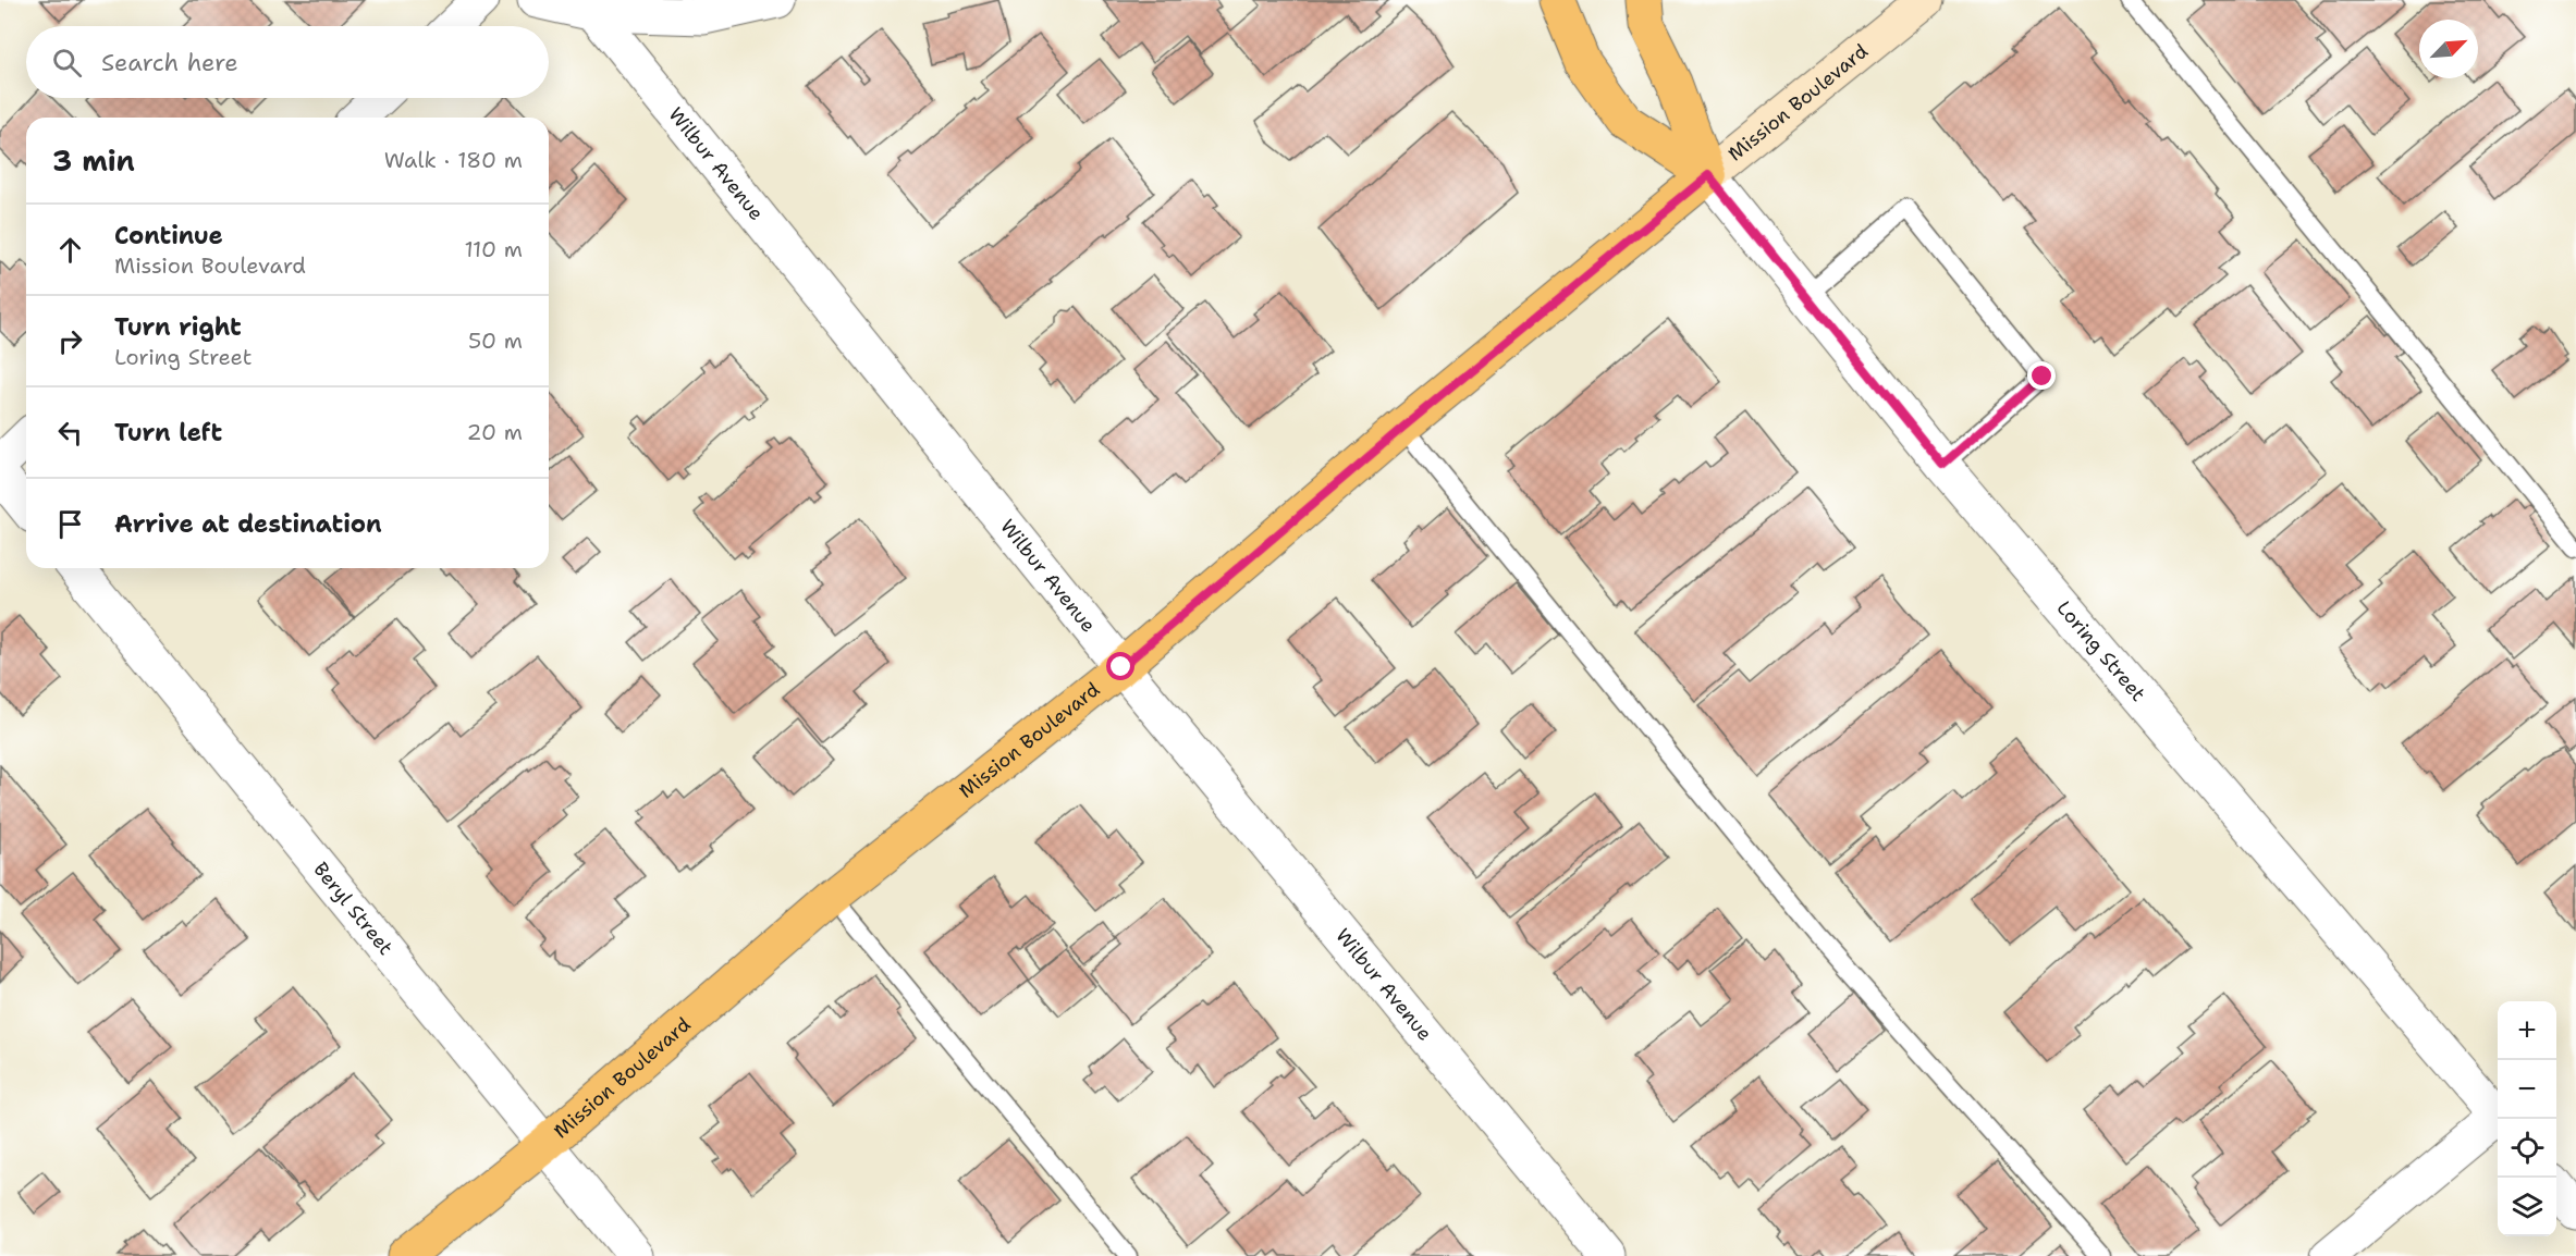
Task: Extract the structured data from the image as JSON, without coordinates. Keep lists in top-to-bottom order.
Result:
{
  "streets": {
    "main road": ["Mission Boulevard"],
    "street": ["Wilbur Avenue", "Loring Street", "Beryl Street"]
  },
  "crossings": [
    ["Mission Boulevard", "Wilbur Avenue"],
    ["Mission Boulevard", "Loring Street"],
    ["Mission Boulevard", "Beryl Street"]
  ],
  "north": "top right",
  "page": {
    "search": "Search here",
    "heading": ["3 min", "Walk · 180 m"],
    "list": [
      ["Continue", "Mission Boulevard", "110 m"],
      ["Turn right", "Loring Street", "50 m"],
      ["Turn left", "20 m"],
      "Arrive at destination"
    ],
    "map_buttons": ["+", "−"]
  }
}
